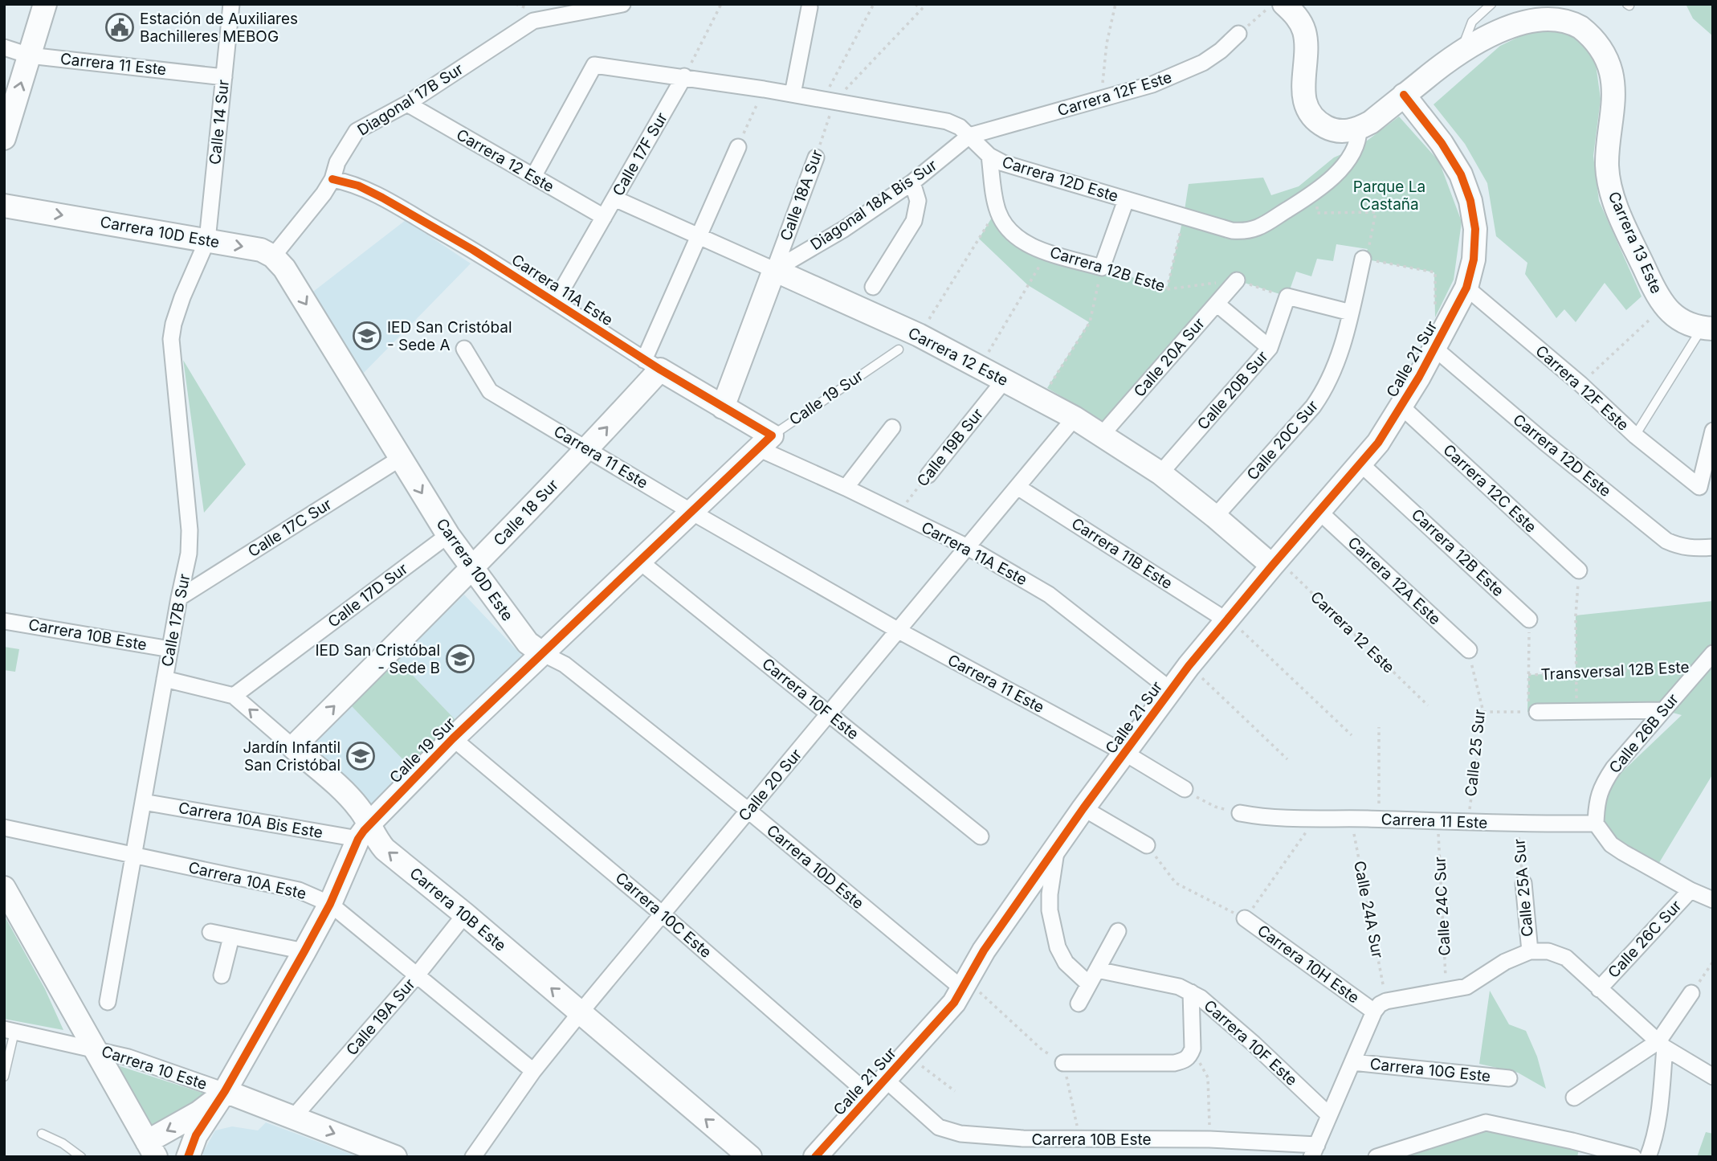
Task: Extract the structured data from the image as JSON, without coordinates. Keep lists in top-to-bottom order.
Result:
{
  "streets": {
    "street": [
      "Carrera 11 Este",
      "Carrera 12F Este",
      "Diagonal 17B Sur",
      "Calle 14 Sur",
      "Calle 17F Sur",
      "Carrera 12 Este",
      "Carrera 12D Este",
      "Calle 18A Sur",
      "Diagonal 18A Bis Sur",
      "Carrera 10D Este",
      "Carrera 13 Este",
      "Carrera 12B Este",
      "Carrera 11A Este",
      "Calle 20A Sur",
      "Calle 21 Sur",
      "Calle 20B Sur",
      "Calle 19 Sur",
      "Calle 20C Sur",
      "Calle 19B Sur",
      "Carrera 12C Este",
      "Calle 18 Sur",
      "Calle 17C Sur",
      "Carrera 11B Este",
      "Carrera 12A Este",
      "Calle 17D Sur",
      "Calle 17B Sur",
      "Carrera 10B Este",
      "Carrera 10F Este",
      "Calle 26B Sur",
      "Calle 20 Sur",
      "Carrera 10A Bis Este",
      "Carrera 10A Este",
      "Calle 25A Sur",
      "Carrera 10C Este",
      "Calle 26C Sur",
      "Carrera 10H Este",
      "Calle 19A Sur",
      "Carrera 10 Este",
      "Carrera 10G Este"
    ],
    "path": [
      "Transversal 12B Este",
      "Calle 25 Sur",
      "Calle 24C Sur",
      "Calle 24A Sur"
    ]
  },
  "crossings": [
    ["Carrera 11 Este", "Calle 14 Sur"],
    ["Carrera 11 Este", "Calle 21 Sur"],
    ["Carrera 11 Este", "Calle 19 Sur"],
    ["Carrera 11 Este", "Calle 18 Sur"],
    ["Carrera 11 Este", "Calle 26B Sur"],
    ["Carrera 11 Este", "Calle 25 Sur"],
    ["Carrera 11 Este", "Calle 20 Sur"],
    ["Carrera 11 Este", "Calle 25A Sur"],
    ["Carrera 11 Este", "Calle 24C Sur"],
    ["Carrera 11 Este", "Calle 24A Sur"],
    ["Carrera 12F Este", "Carrera 12D Este"],
    ["Carrera 12F Este", "Diagonal 18A Bis Sur"],
    ["Carrera 12F Este", "Calle 21 Sur"],
    ["Diagonal 17B Sur", "Carrera 12 Este"],
    ["Diagonal 17B Sur", "Carrera 10D Este"],
    ["Diagonal 17B Sur", "Carrera 11A Este"],
    ["Calle 14 Sur", "Carrera 10D Este"],
    ["Calle 14 Sur", "Calle 17B Sur"],
    ["Calle 17F Sur", "Carrera 12 Este"],
    ["Calle 17F Sur", "Carrera 12D Este"],
    ["Calle 17F Sur", "Carrera 11A Este"],
    ["Carrera 12 Este", "Carrera 12D Este"],
    ["Carrera 12 Este", "Calle 18A Sur"],
    ["Carrera 12 Este", "Diagonal 18A Bis Sur"],
    ["Carrera 12 Este", "Calle 20A Sur"],
    ["Carrera 12 Este", "Calle 21 Sur"],
    ["Carrera 12 Este", "Calle 20B Sur"],
    ["Carrera 12 Este", "Calle 20C Sur"],
    ["Carrera 12 Este", "Calle 19B Sur"],
    ["Carrera 12 Este", "Calle 18 Sur"],
    ["Carrera 12 Este", "Calle 20 Sur"],
    ["Carrera 12D Este", "Calle 18A Sur"],
    ["Carrera 12D Este", "Diagonal 18A Bis Sur"],
    ["Carrera 12D Este", "Carrera 13 Este"],
    ["Carrera 12D Este", "Carrera 12B Este"],
    ["Carrera 12D Este", "Calle 21 Sur"],
    ["Calle 18A Sur", "Diagonal 18A Bis Sur"],
    ["Calle 18A Sur", "Carrera 11A Este"],
    ["Carrera 10D Este", "Calle 21 Sur"],
    ["Carrera 10D Este", "Calle 19 Sur"],
    ["Carrera 10D Este", "Calle 18 Sur"],
    ["Carrera 10D Este", "Calle 17C Sur"],
    ["Carrera 10D Este", "Calle 17D Sur"],
    ["Carrera 10D Este", "Calle 17B Sur"],
    ["Carrera 10D Este", "Calle 20 Sur"],
    ["Carrera 13 Este", "Calle 21 Sur"],
    ["Carrera 12B Este", "Calle 20A Sur"],
    ["Carrera 12B Este", "Calle 21 Sur"],
    ["Carrera 12B Este", "Calle 20B Sur"],
    ["Carrera 11A Este", "Calle 21 Sur"],
    ["Carrera 11A Este", "Calle 19 Sur"],
    ["Carrera 11A Este", "Calle 19B Sur"],
    ["Carrera 11A Este", "Calle 18 Sur"],
    ["Carrera 11A Este", "Calle 20 Sur"],
    ["Calle 21 Sur", "Carrera 12C Este"],
    ["Calle 21 Sur", "Carrera 11B Este"],
    ["Calle 21 Sur", "Carrera 12A Este"],
    ["Calle 21 Sur", "Carrera 10B Este"],
    ["Calle 21 Sur", "Carrera 10C Este"],
    ["Calle 19 Sur", "Carrera 10B Este"],
    ["Calle 19 Sur", "Carrera 10F Este"],
    ["Calle 19 Sur", "Carrera 10A Bis Este"],
    ["Calle 19 Sur", "Carrera 10A Este"],
    ["Calle 19 Sur", "Carrera 10C Este"],
    ["Calle 19 Sur", "Carrera 10 Este"],
    ["Calle 18 Sur", "Carrera 10B Este"],
    ["Calle 17C Sur", "Calle 17B Sur"],
    ["Carrera 11B Este", "Calle 20 Sur"],
    ["Carrera 12A Este", "Calle 25 Sur"],
    ["Calle 17D Sur", "Carrera 10B Este"],
    ["Calle 17B Sur", "Carrera 10B Este"],
    ["Calle 17B Sur", "Carrera 10A Bis Este"],
    ["Calle 17B Sur", "Carrera 10A Este"],
    ["Carrera 10B Este", "Calle 20 Sur"],
    ["Carrera 10B Este", "Carrera 10A Bis Este"],
    ["Carrera 10B Este", "Carrera 10C Este"],
    ["Carrera 10B Este", "Calle 19A Sur"],
    ["Transversal 12B Este", "Calle 26B Sur"],
    ["Carrera 10F Este", "Calle 20 Sur"],
    ["Calle 20 Sur", "Carrera 10A Este"],
    ["Calle 20 Sur", "Carrera 10C Este"],
    ["Carrera 10A Este", "Calle 19A Sur"],
    ["Calle 24A Sur", "Carrera 10H Este"],
    ["Calle 19A Sur", "Carrera 10 Este"]
  ],
  "one_way": ["Carrera 10D Este", "Calle 18 Sur", "Carrera 10B Este"],
  "parks": ["Parque La Castaña"],
  "places": {
    "public building": ["Estación de Auxiliares Bachilleres MEBOG"],
    "school or university": ["IED San Cristóbal - Sede A", "IED San Cristóbal - Sede B", "Jardín Infantil San Cristóbal"]
  }
}
